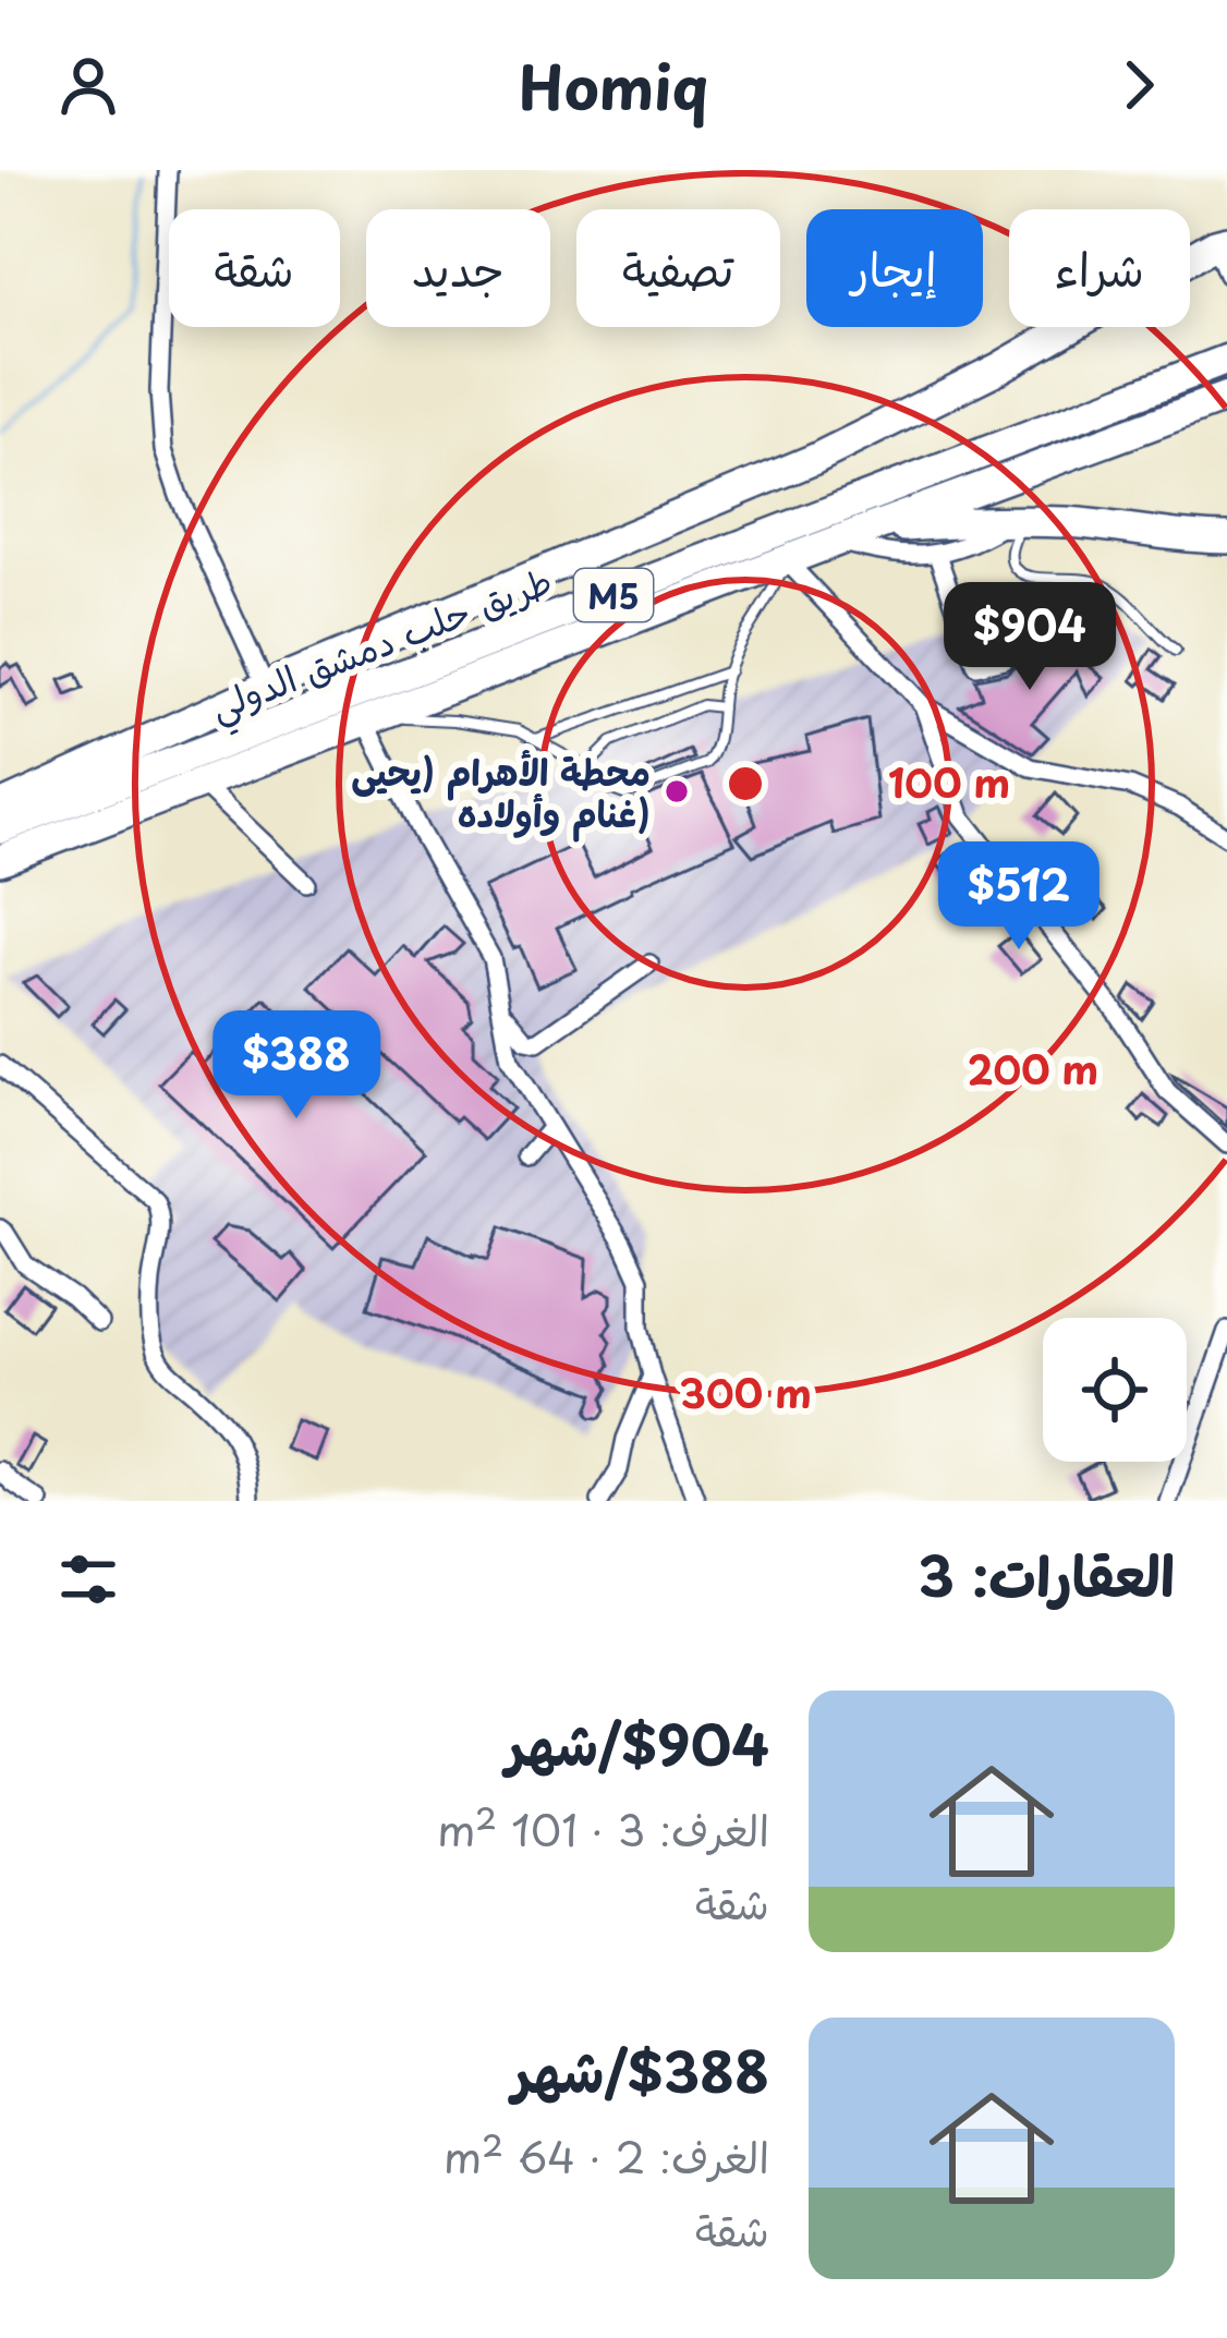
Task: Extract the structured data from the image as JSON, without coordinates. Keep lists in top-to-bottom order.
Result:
{
  "streets": {
    "highway": ["M5", "طريق حلب دمشق الدولي"]
  },
  "places": ["محطة الأهرام (يحيى غنام وأولاده)"],
  "page": {
    "header": "Homiq",
    "chip": [
      "شراء",
      "إيجار",
      "تصفية",
      "جديد",
      "شقة"
    ],
    "price": ["$904", "$512", "$388"],
    "heading": "العقارات: 3",
    "list": [
      {
        "name": "$904/شهر",
        "note": "الغرف: 3 · 101 m² · شقة"
      },
      {
        "name": "$388/شهر",
        "note": "الغرف: 2 · 64 m² · شقة"
      }
    ]
  },
  "rings": ["100 m", "200 m", "300 m"]
}
